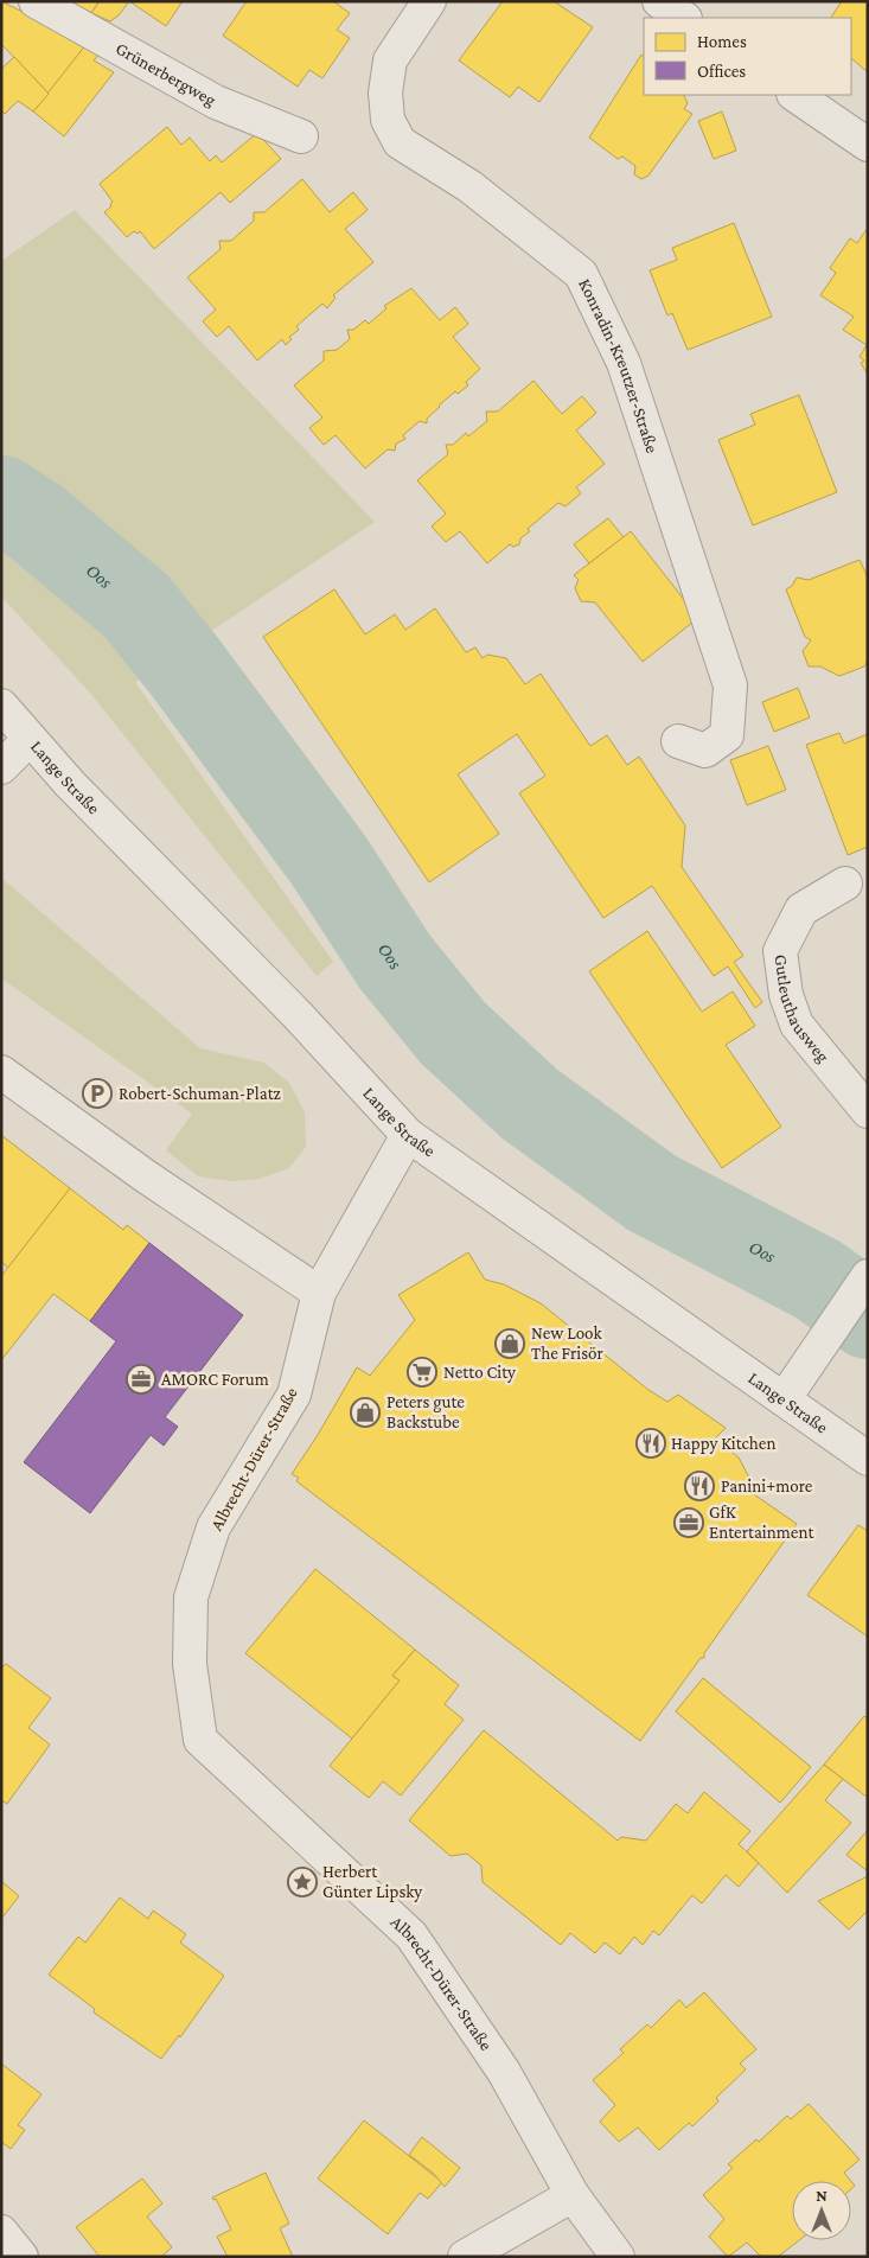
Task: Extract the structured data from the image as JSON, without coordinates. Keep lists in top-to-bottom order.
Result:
{
  "streets": {
    "street": [
      "Grünerbergweg",
      "Konradin-Kreutzer-Straße",
      "Lange Straße",
      "Gutleuthausweg",
      "Albrecht-Dürer-Straße"
    ]
  },
  "crossings": [
    ["Lange Straße", "Albrecht-Dürer-Straße"]
  ],
  "water": ["Oos"],
  "places": {
    "parking": ["Robert-Schuman-Platz"],
    "shop": ["New Look The Frisör", "Peters gute Backstube"],
    "supermarket": ["Netto City"],
    "office": ["AMORC Forum", "GfK Entertainment"],
    "restaurant": ["Happy Kitchen", "Panini+more"],
    "place": ["Herbert Günter Lipsky"]
  },
  "legend": ["Homes", "Offices"],
  "north": "top"
}
